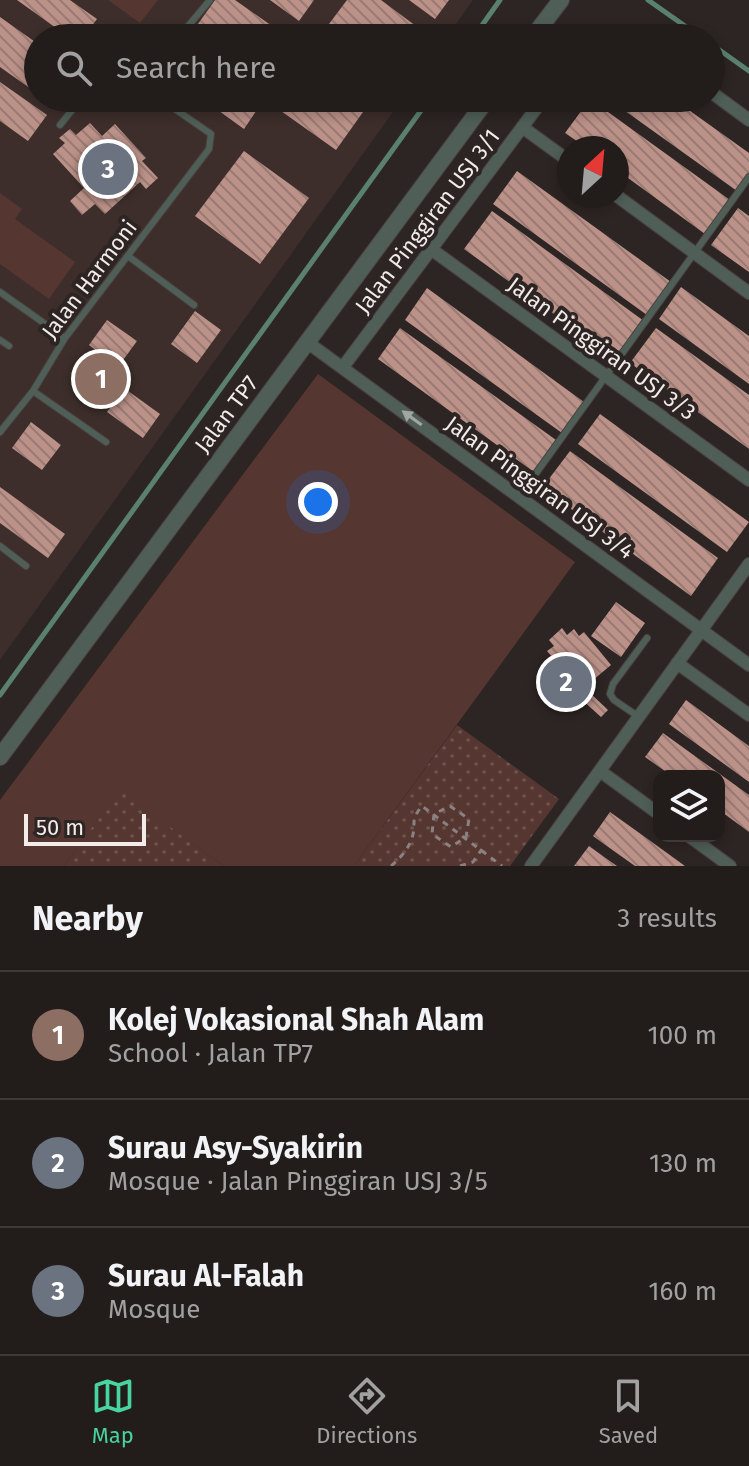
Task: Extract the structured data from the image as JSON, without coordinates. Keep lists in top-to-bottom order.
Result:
{
  "streets": {
    "street": [
      "Jalan Pinggiran USJ 3/1",
      "Jalan Pinggiran USJ 3/3",
      "Jalan TP7",
      "Jalan Pinggiran USJ 3/4"
    ],
    "lane": ["Jalan Harmoni"]
  },
  "crossings": [
    ["Jalan Pinggiran USJ 3/1", "Jalan Pinggiran USJ 3/3"],
    ["Jalan Pinggiran USJ 3/1", "Jalan Pinggiran USJ 3/4"],
    ["Jalan TP7", "Jalan Pinggiran USJ 3/4"]
  ],
  "one_way": ["Jalan Pinggiran USJ 3/4"],
  "scale_bar": "50 m",
  "north": "top right",
  "page": {
    "search": "Search here",
    "pins": ["3", "1", "2"],
    "scale": "50 m",
    "heading": ["Nearby", "3 results"],
    "list": [
      {
        "mark": "1",
        "name": "Kolej Vokasional Shah Alam",
        "note": "School · Jalan TP7",
        "value": "100 m"
      },
      {
        "mark": "2",
        "name": "Surau Asy-Syakirin",
        "note": "Mosque · Jalan Pinggiran USJ 3/5",
        "value": "130 m"
      },
      {
        "mark": "3",
        "name": "Surau Al-Falah",
        "note": "Mosque",
        "value": "160 m"
      }
    ],
    "nav": ["Map", "Directions", "Saved"]
  }
}
